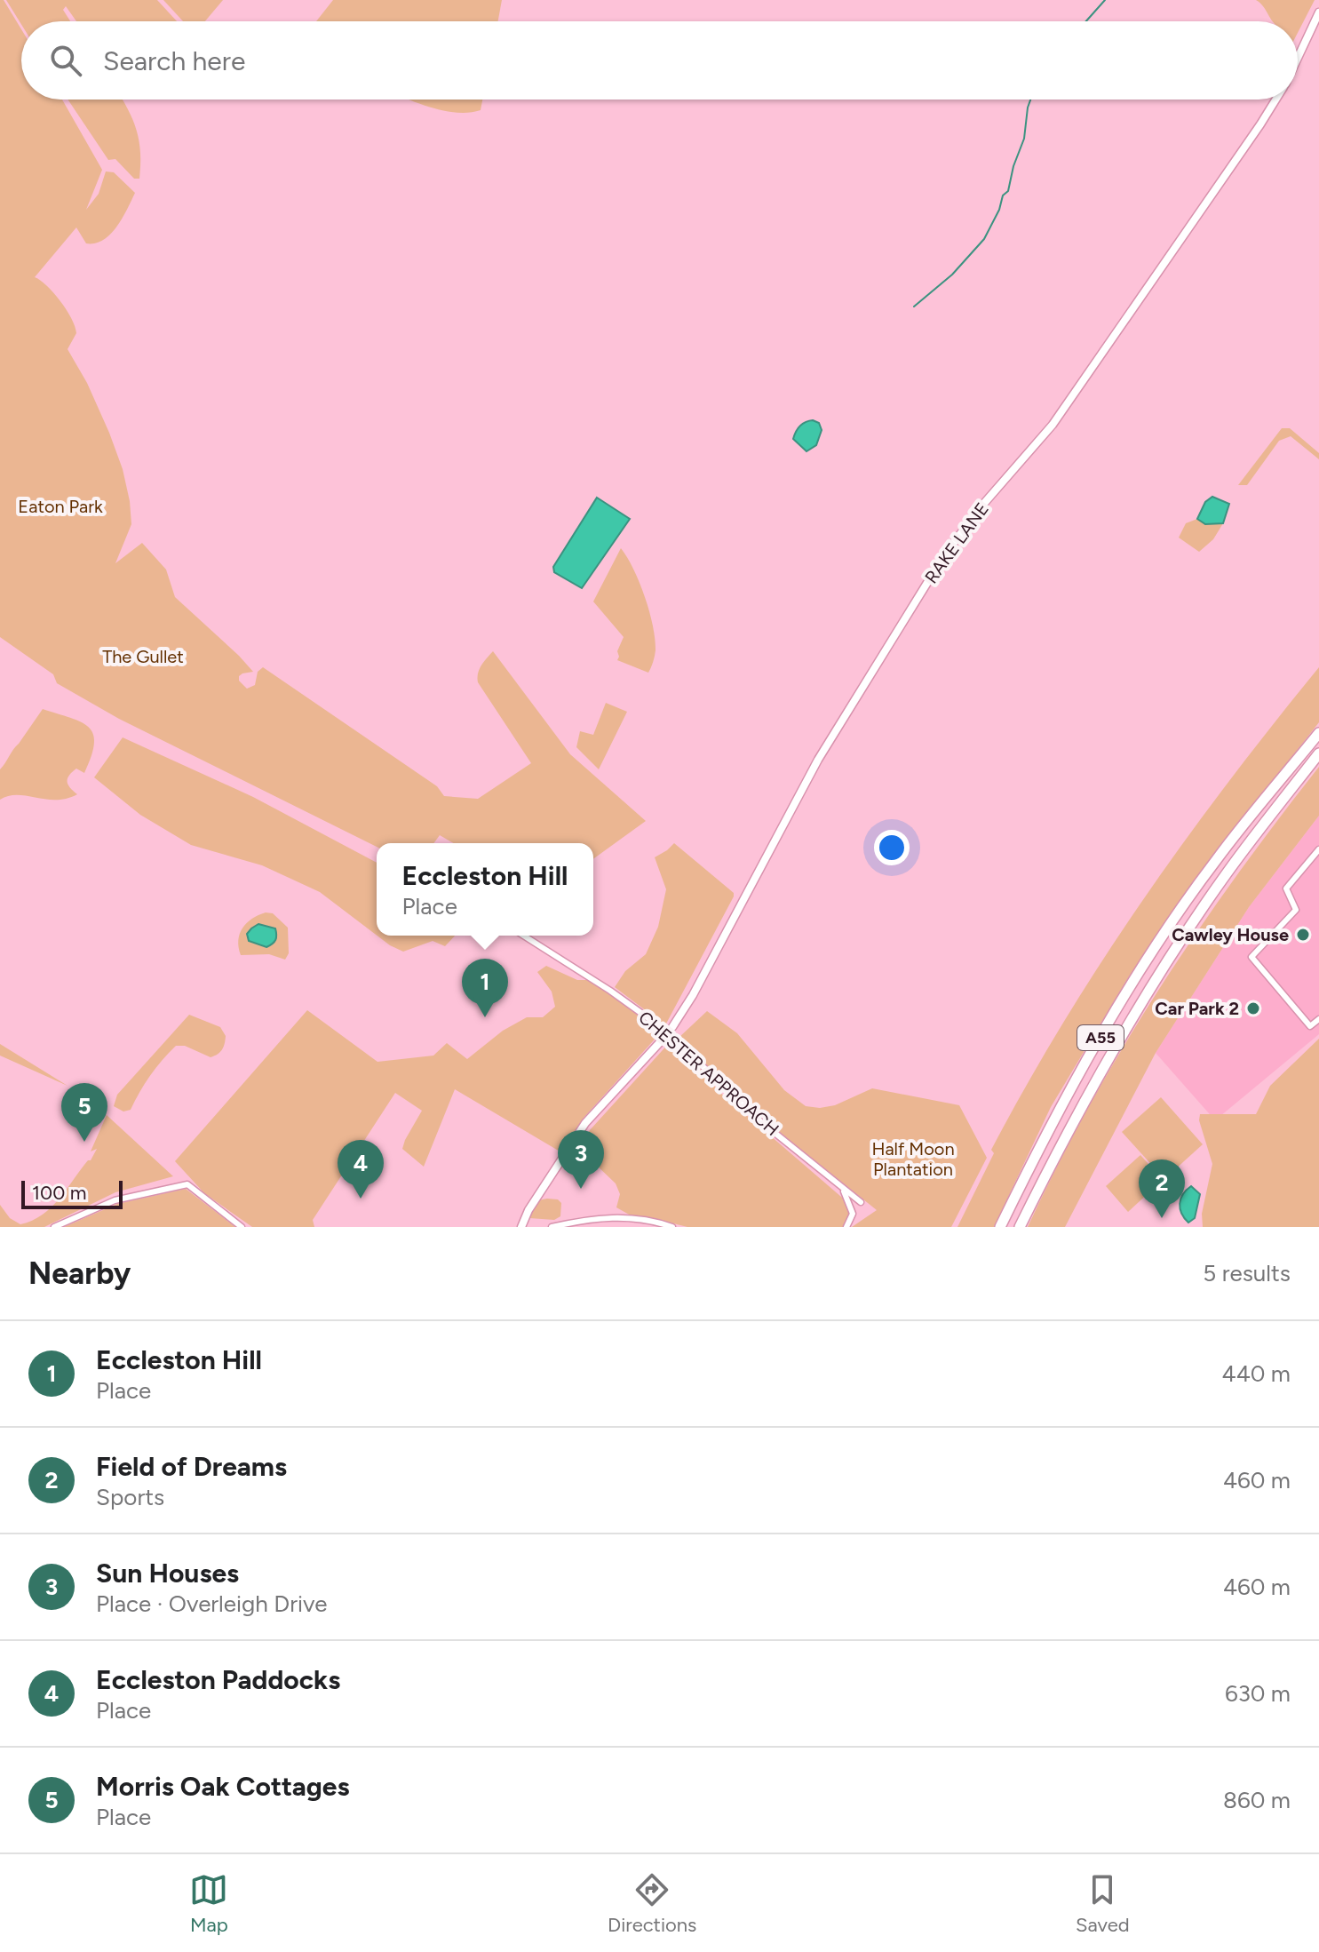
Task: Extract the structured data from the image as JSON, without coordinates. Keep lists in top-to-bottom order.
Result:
{
  "streets": {
    "highway": ["A55"],
    "street": ["RAKE LANE", "CHESTER APPROACH"]
  },
  "parks": ["Eaton Park", "The Gullet", "Half Moon Plantation"],
  "places": ["Cawley House", "Car Park 2"],
  "scale_bar": "100 m",
  "page": {
    "search": "Search here",
    "popup": ["Eccleston Hill", "Place"],
    "pins": [
      "1",
      "5",
      "3",
      "4",
      "2"
    ],
    "scale": "100 m",
    "heading": ["Nearby", "5 results"],
    "list": [
      {
        "mark": "1",
        "name": "Eccleston Hill",
        "note": "Place",
        "value": "440 m"
      },
      {
        "mark": "2",
        "name": "Field of Dreams",
        "note": "Sports",
        "value": "460 m"
      },
      {
        "mark": "3",
        "name": "Sun Houses",
        "note": "Place · Overleigh Drive",
        "value": "460 m"
      },
      {
        "mark": "4",
        "name": "Eccleston Paddocks",
        "note": "Place",
        "value": "630 m"
      },
      {
        "mark": "5",
        "name": "Morris Oak Cottages",
        "note": "Place",
        "value": "860 m"
      }
    ],
    "nav": ["Map", "Directions", "Saved"]
  }
}
